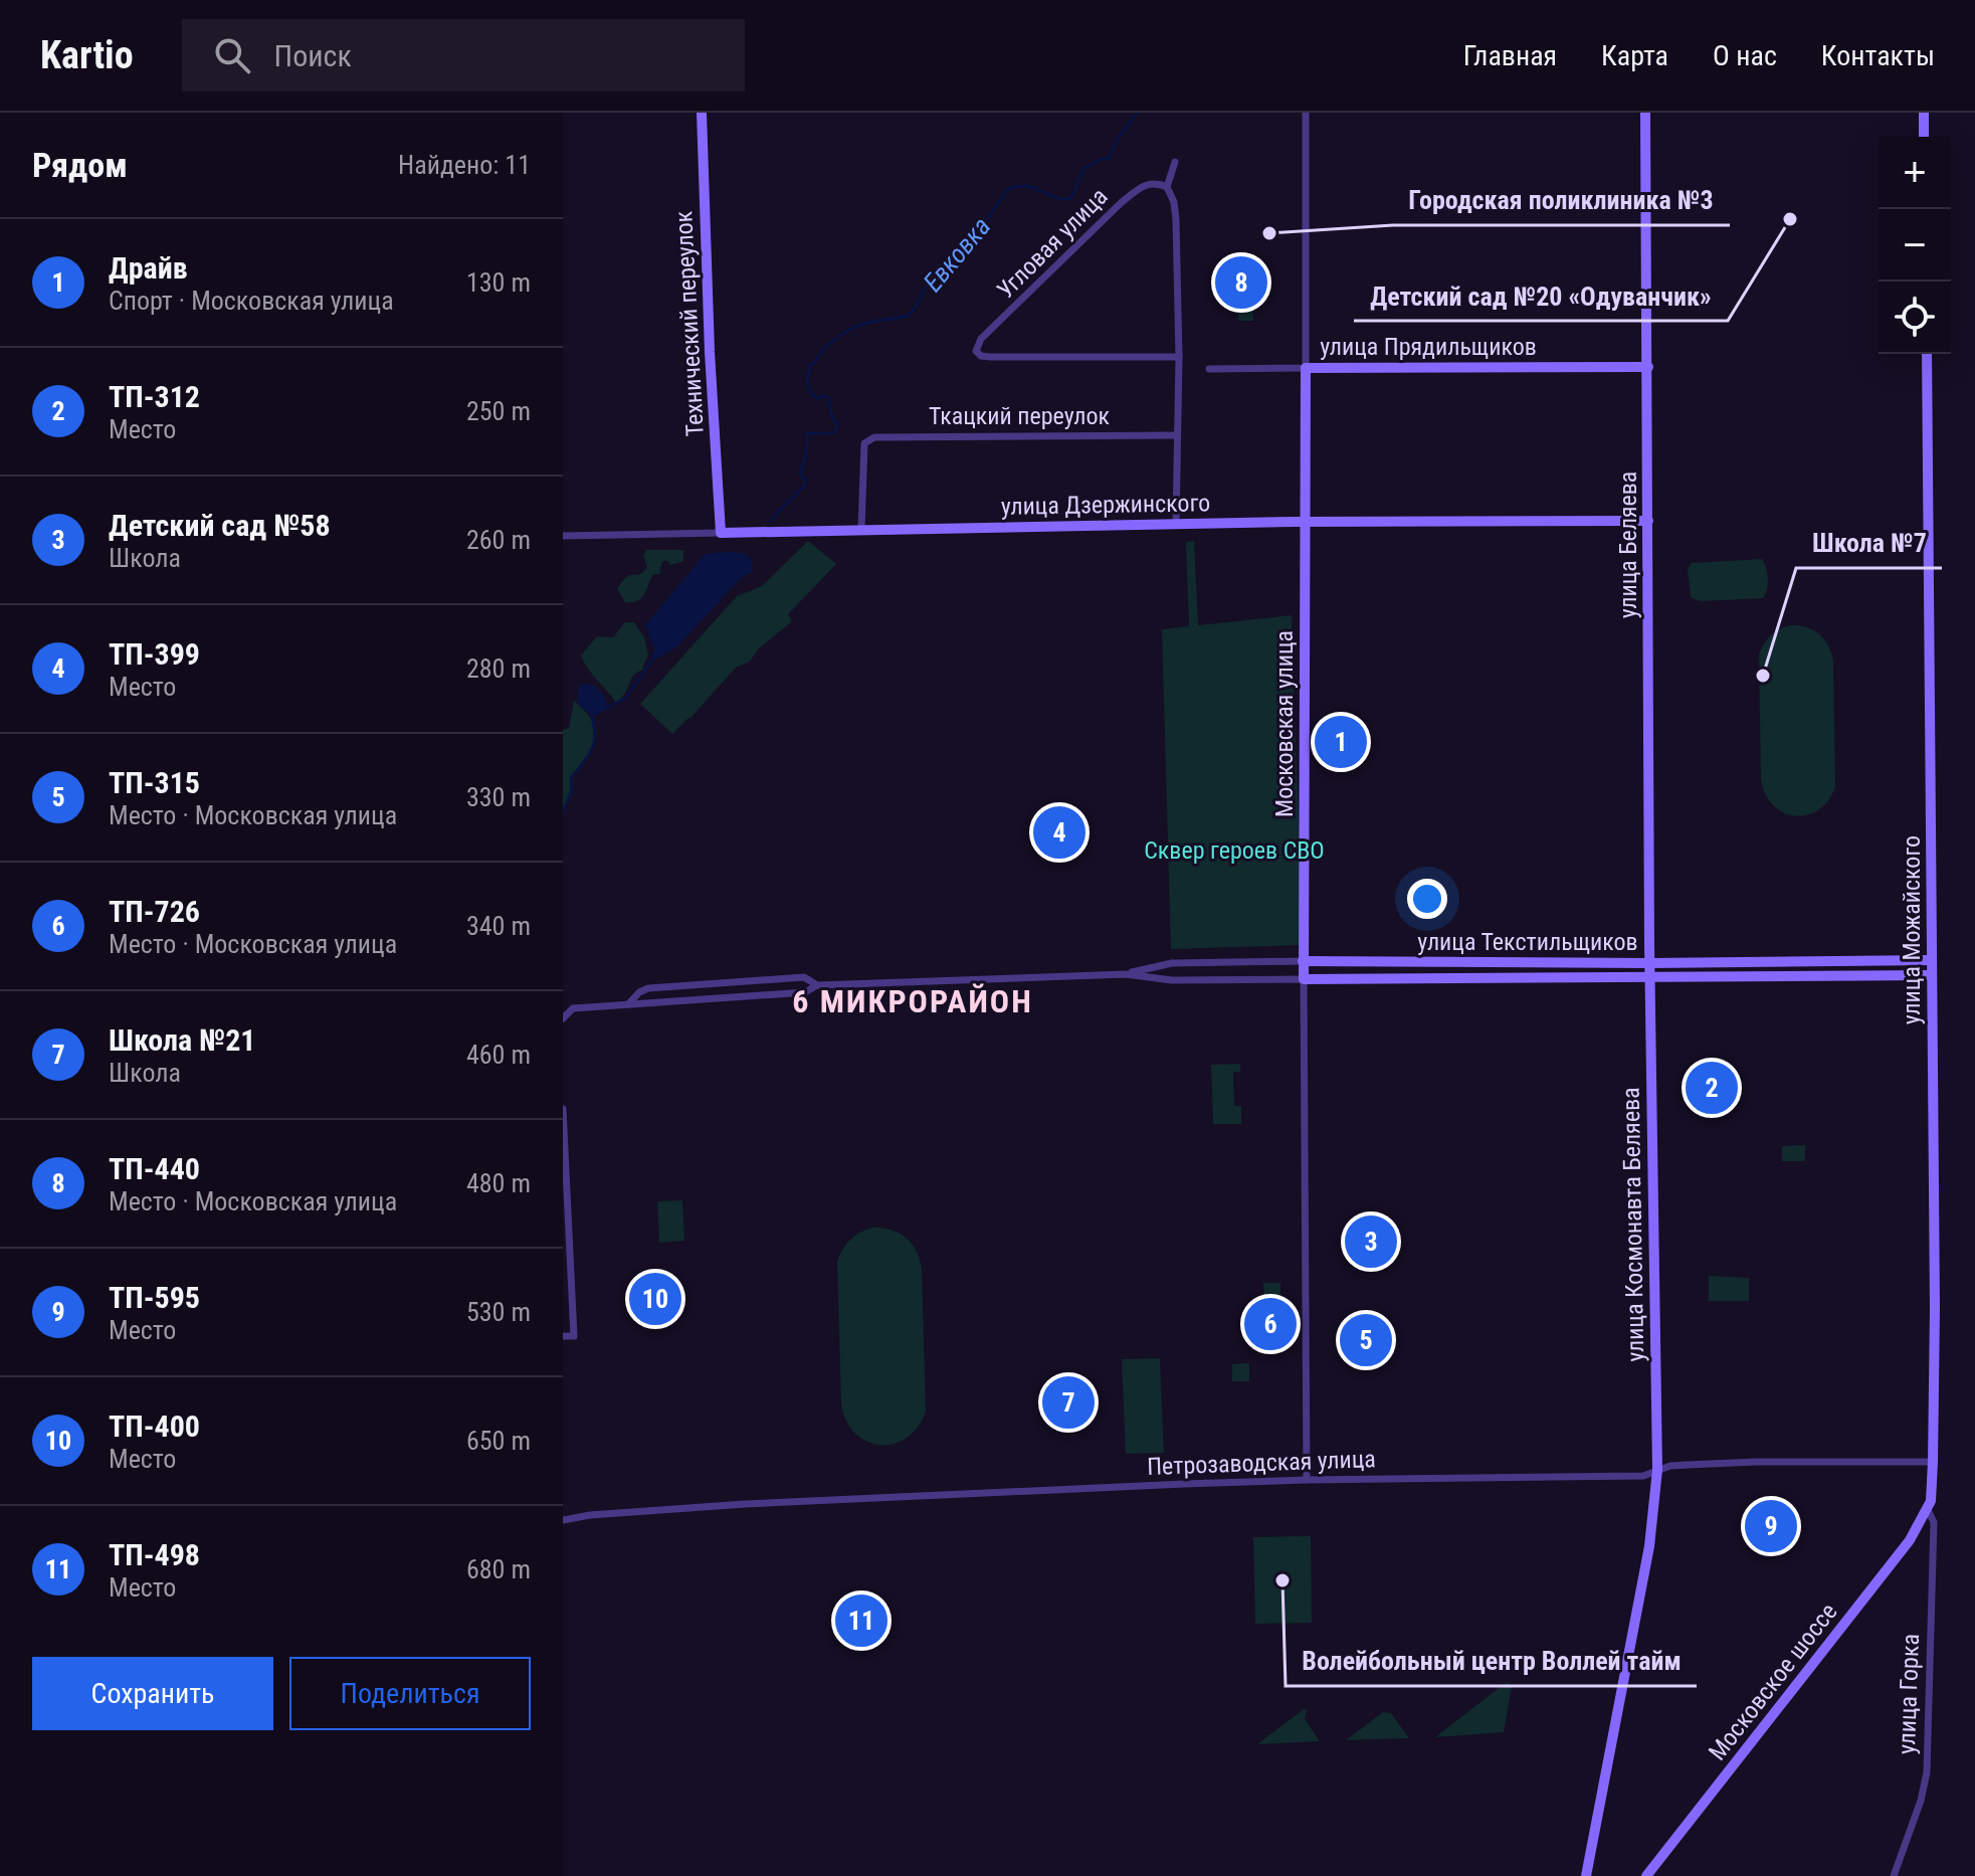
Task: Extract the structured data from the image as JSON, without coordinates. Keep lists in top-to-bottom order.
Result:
{
  "streets": {
    "street": [
      "Угловая улица",
      "Технический переулок",
      "улица Прядильщиков",
      "Ткацкий переулок",
      "улица Дзержинского",
      "улица Беляева",
      "Московская улица",
      "улица Можайского",
      "улица Текстильщиков",
      "улица Космонавта Беляева",
      "Петрозаводская улица",
      "Московское шоссе",
      "улица Горка"
    ]
  },
  "crossings": [
    ["Технический переулок", "улица Дзержинского"],
    ["улица Прядильщиков", "улица Беляева"],
    ["улица Прядильщиков", "Московская улица"],
    ["Ткацкий переулок", "улица Дзержинского"],
    ["улица Дзержинского", "улица Беляева"],
    ["улица Дзержинского", "Московская улица"],
    ["улица Беляева", "улица Текстильщиков"],
    ["улица Беляева", "улица Космонавта Беляева"],
    ["Московская улица", "улица Текстильщиков"],
    ["Московская улица", "Петрозаводская улица"],
    ["улица Можайского", "улица Текстильщиков"],
    ["улица Можайского", "Петрозаводская улица"],
    ["улица Можайского", "Московское шоссе"],
    ["улица Можайского", "улица Горка"],
    ["улица Текстильщиков", "улица Космонавта Беляева"],
    ["улица Космонавта Беляева", "Петрозаводская улица"],
    ["Московское шоссе", "улица Горка"]
  ],
  "districts": ["6 МИКРОРАЙОН"],
  "water": ["Евковка"],
  "parks": ["Сквер героев СВО"],
  "places": [
    "Детский сад №20 «Одуванчик»",
    "Городская поликлиника №3",
    "Школа №7",
    "Волейбольный центр Воллей тайм"
  ],
  "page": {
    "header": "Kartio",
    "search": "Поиск",
    "nav": [
      "Главная",
      "Карта",
      "О нас",
      "Контакты"
    ],
    "heading": ["Рядом", "Найдено: 11"],
    "map_buttons": ["+", "−"],
    "list": [
      {
        "mark": "1",
        "name": "Драйв",
        "note": "Спорт · Московская улица",
        "value": "130 m"
      },
      {
        "mark": "2",
        "name": "ТП-312",
        "note": "Место",
        "value": "250 m"
      },
      {
        "mark": "3",
        "name": "Детский сад №58",
        "note": "Школа",
        "value": "260 m"
      },
      {
        "mark": "4",
        "name": "ТП-399",
        "note": "Место",
        "value": "280 m"
      },
      {
        "mark": "5",
        "name": "ТП-315",
        "note": "Место · Московская улица",
        "value": "330 m"
      },
      {
        "mark": "6",
        "name": "ТП-726",
        "note": "Место · Московская улица",
        "value": "340 m"
      },
      {
        "mark": "7",
        "name": "Школа №21",
        "note": "Школа",
        "value": "460 m"
      },
      {
        "mark": "8",
        "name": "ТП-440",
        "note": "Место · Московская улица",
        "value": "480 m"
      },
      {
        "mark": "9",
        "name": "ТП-595",
        "note": "Место",
        "value": "530 m"
      },
      {
        "mark": "10",
        "name": "ТП-400",
        "note": "Место",
        "value": "650 m"
      },
      {
        "mark": "11",
        "name": "ТП-498",
        "note": "Место",
        "value": "680 m"
      }
    ],
    "pins": [
      "8",
      "1",
      "4",
      "2",
      "3",
      "10",
      "6",
      "5",
      "7",
      "9",
      "11"
    ],
    "buttons": ["Сохранить", "Поделиться"]
  }
}
